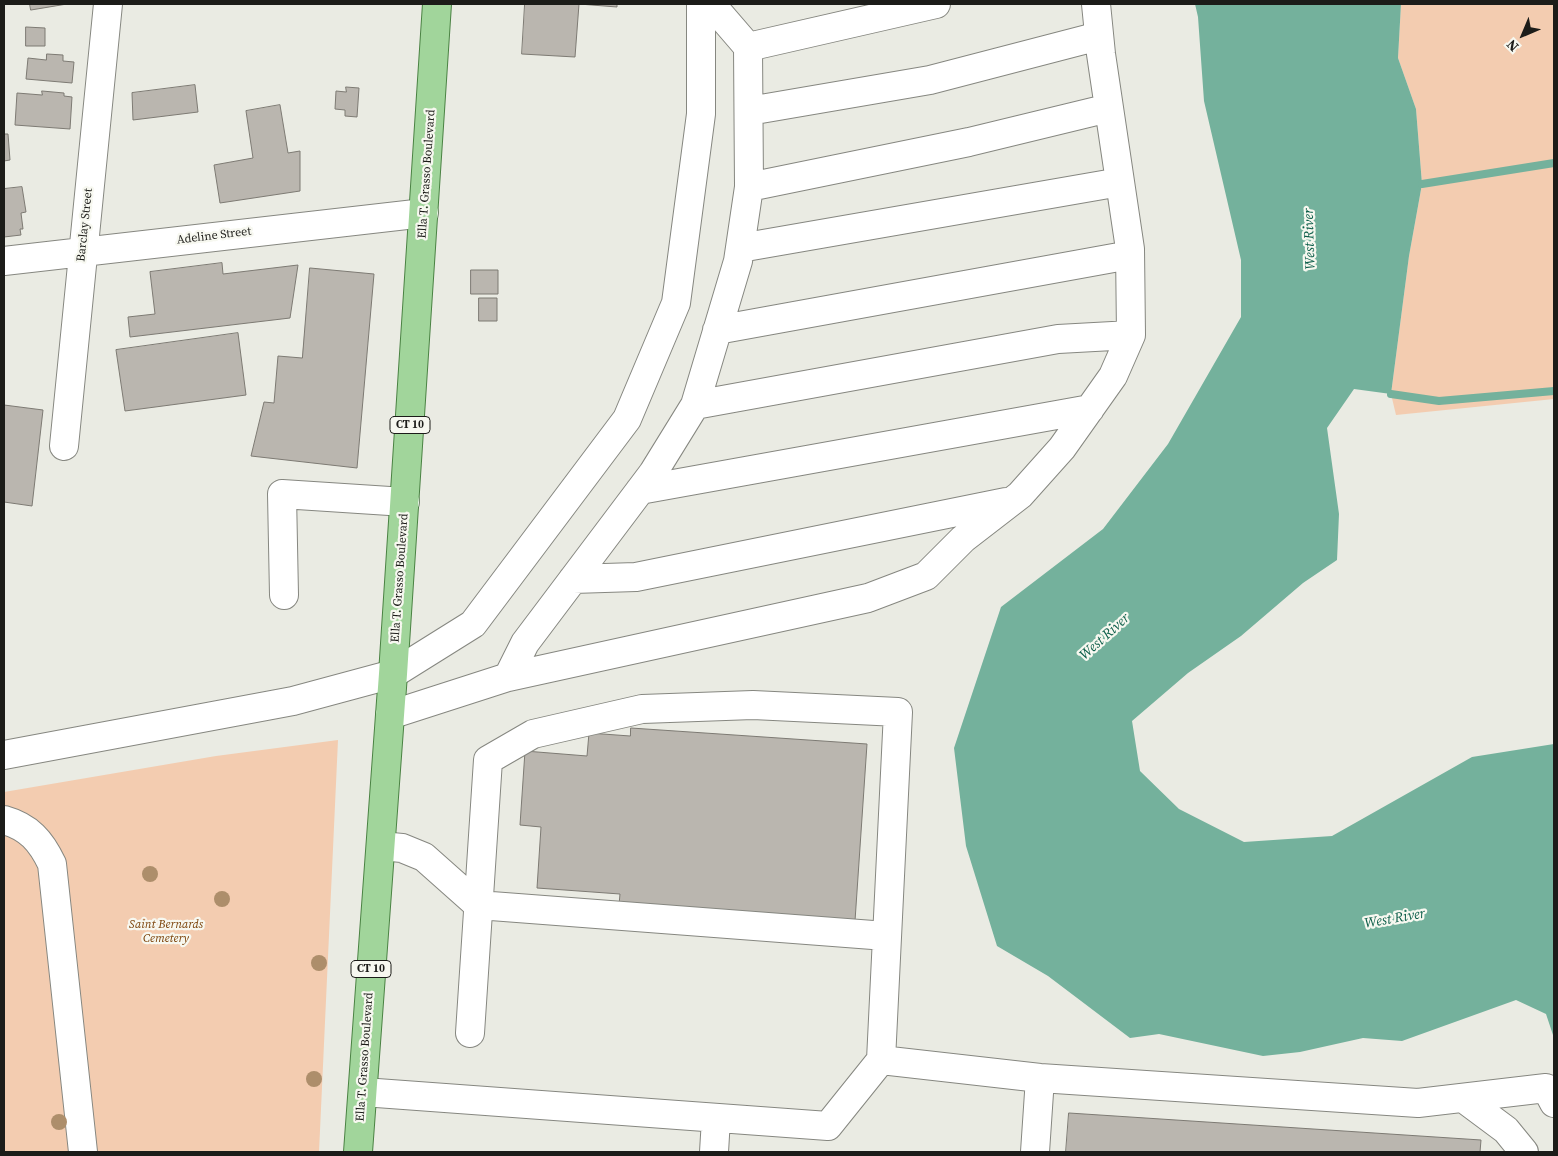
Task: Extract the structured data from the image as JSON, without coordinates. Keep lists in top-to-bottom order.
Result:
{
  "streets": {
    "main road": ["Ella T. Grasso Boulevard", "CT 10"],
    "street": ["Barclay Street", "Adeline Street"]
  },
  "crossings": [
    ["Ella T. Grasso Boulevard", "Adeline Street"],
    ["Barclay Street", "Adeline Street"]
  ],
  "water": ["West River"],
  "parks": ["Saint Bernards Cemetery"],
  "north": "bottom left"
}
